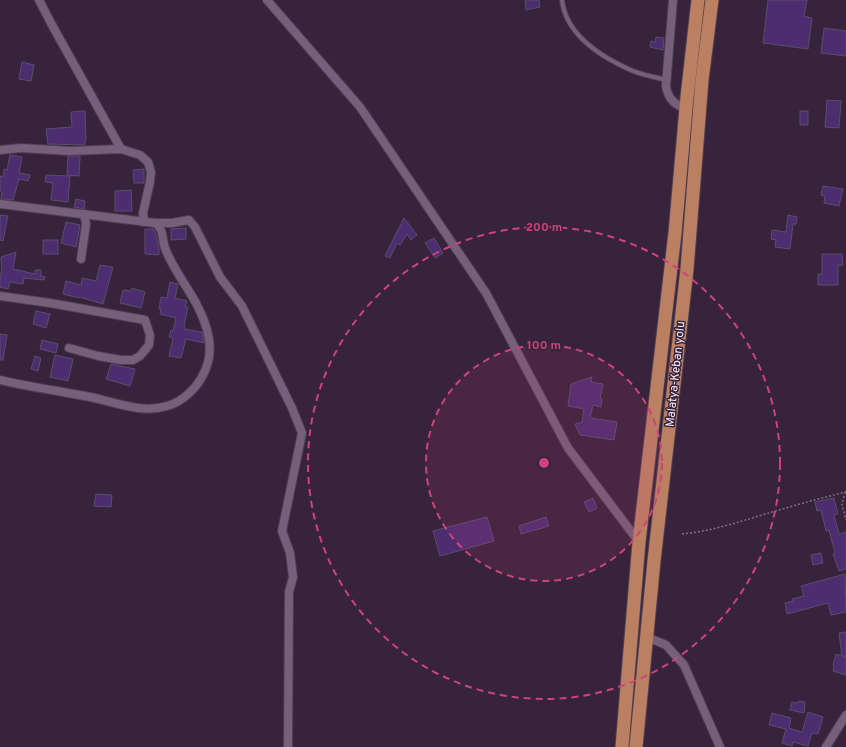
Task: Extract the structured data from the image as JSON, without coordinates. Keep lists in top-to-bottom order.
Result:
{
  "streets": {
    "highway": ["Malatya-Keban yolu"]
  },
  "rings": ["200 m", "100 m"]
}
